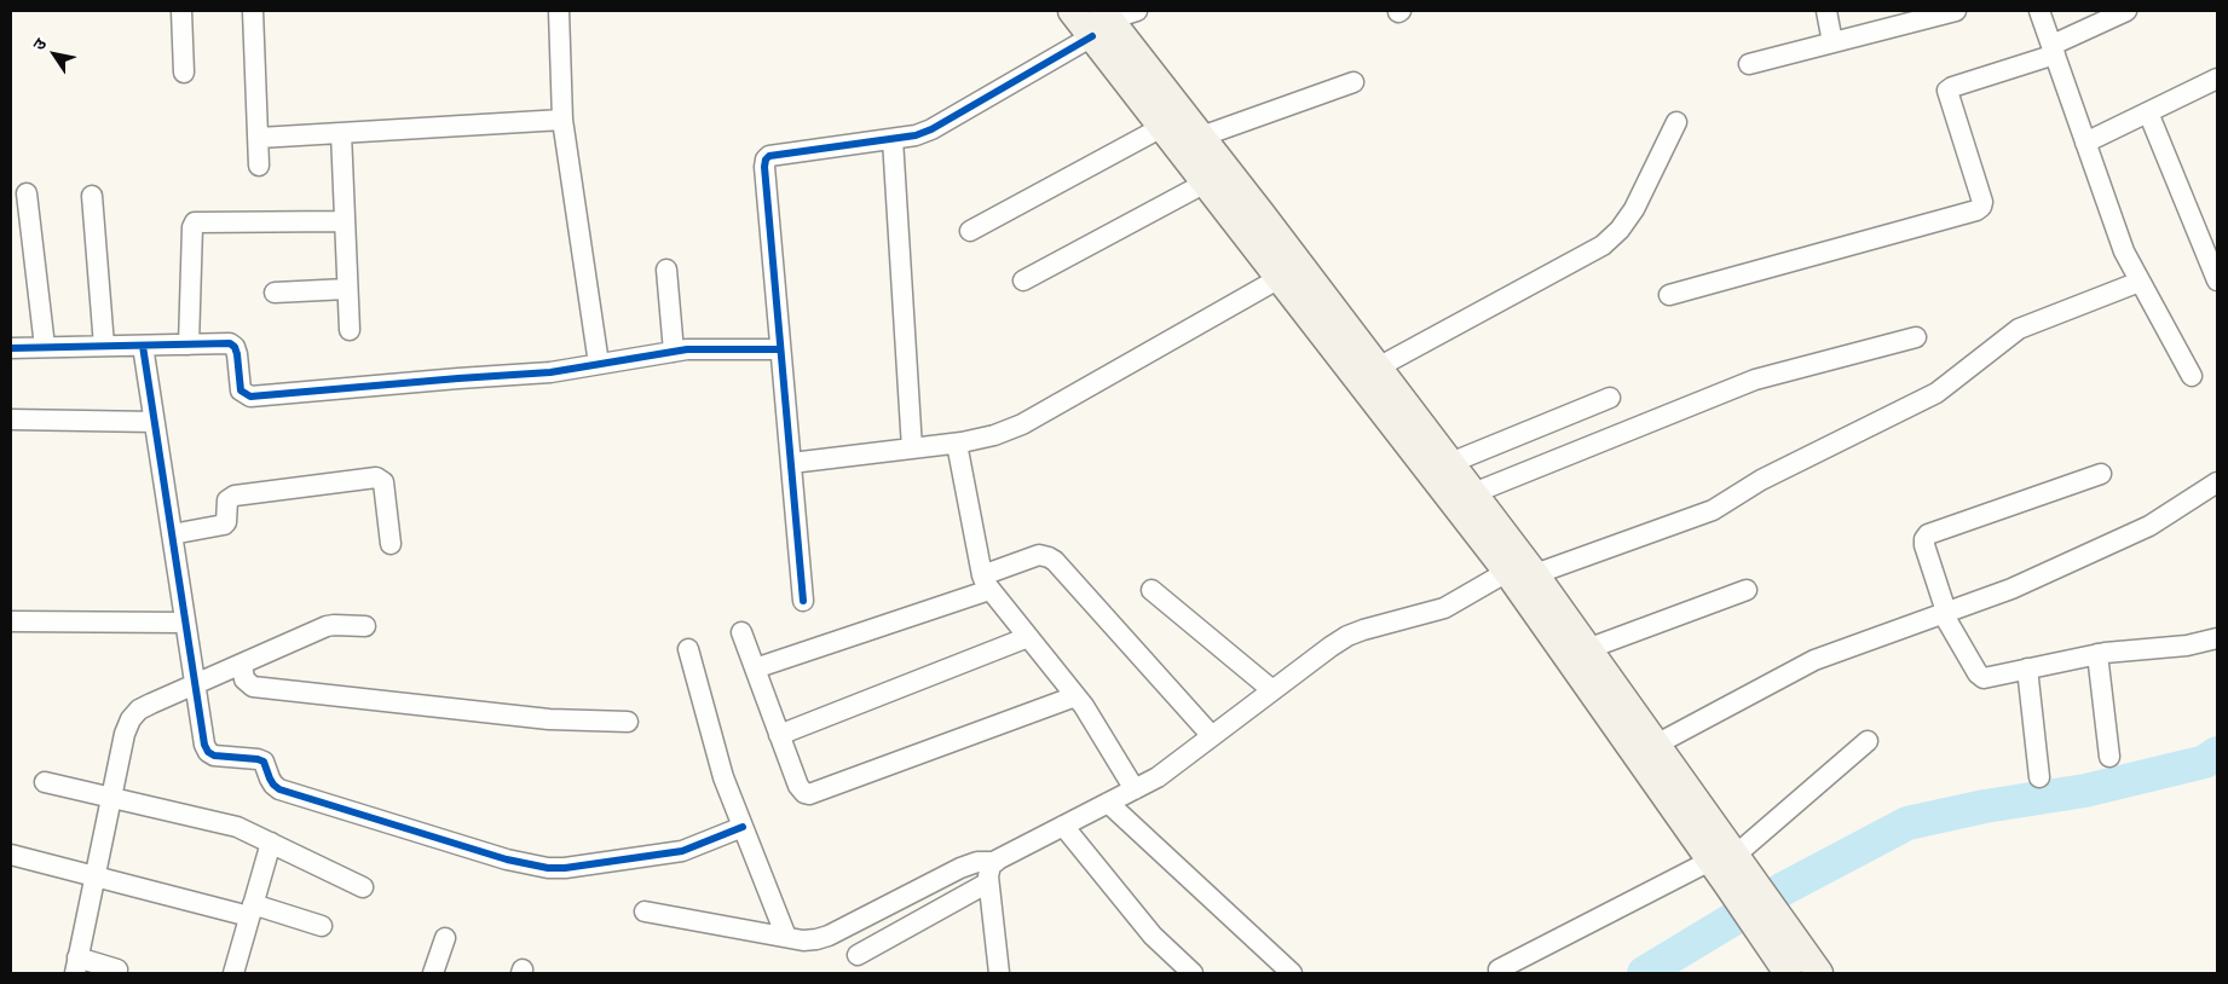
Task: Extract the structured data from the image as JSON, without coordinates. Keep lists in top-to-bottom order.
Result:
{
  "north": "top left"
}
